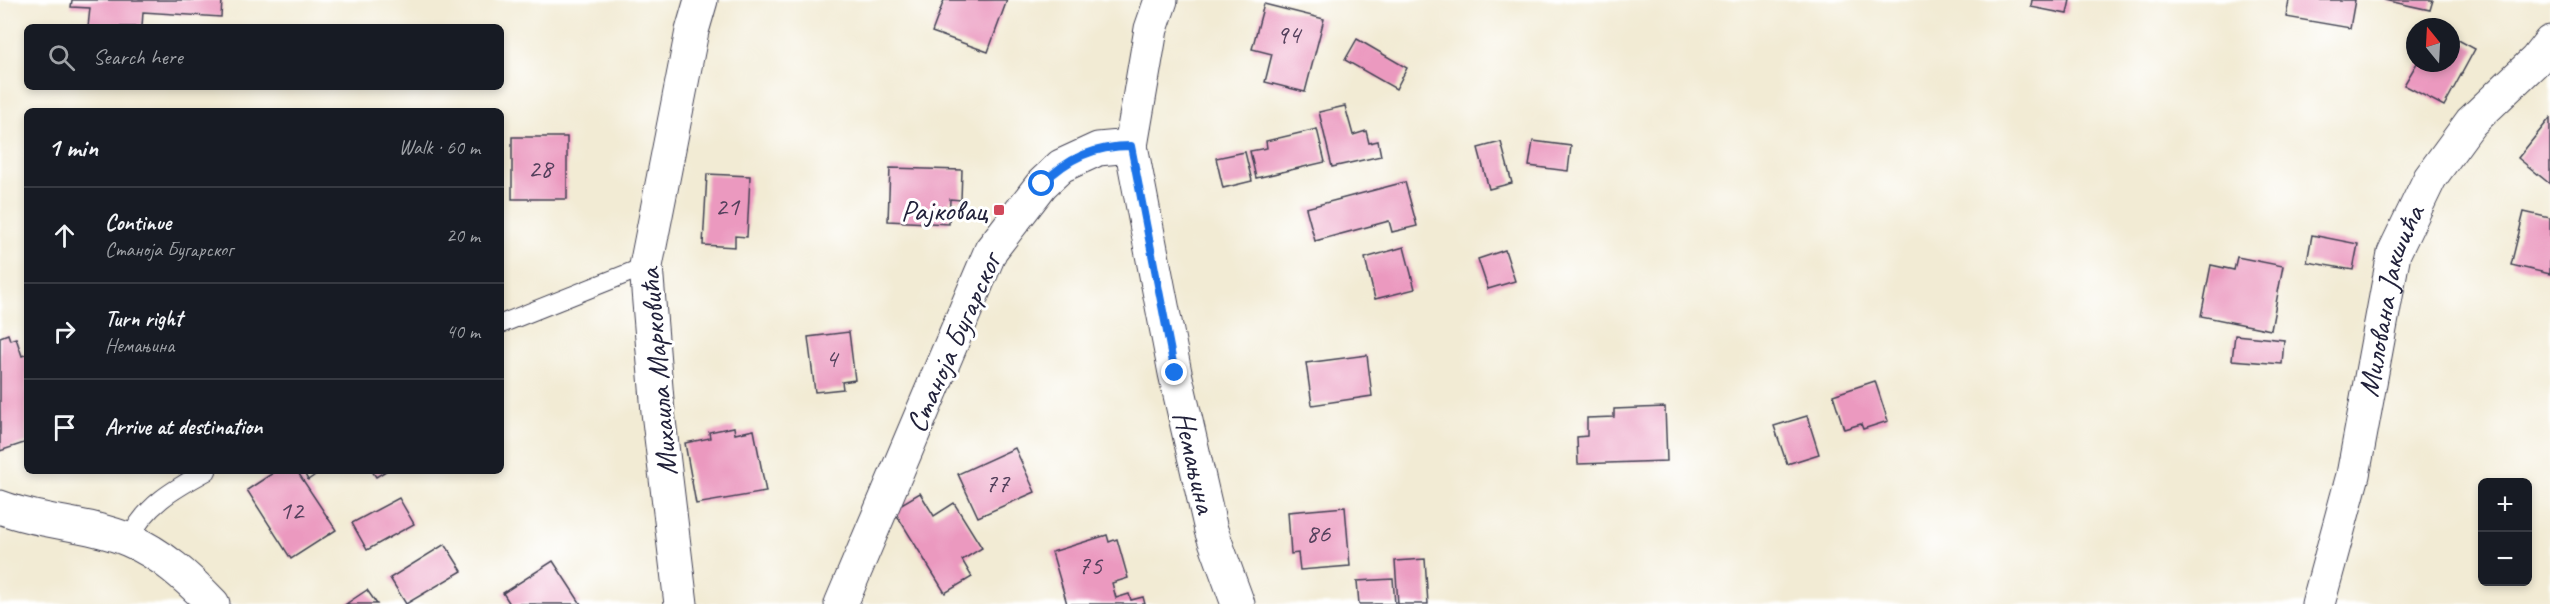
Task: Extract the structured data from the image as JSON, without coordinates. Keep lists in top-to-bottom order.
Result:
{
  "streets": {
    "street": [
      "Милована Јакшића",
      "Станоја Бугарског",
      "Михаила Марковића",
      "Немањина"
    ]
  },
  "crossings": [
    ["Станоја Бугарског", "Немањина"]
  ],
  "places": {
    "transit": ["Рајковац"]
  },
  "house_numbers": [
    "94",
    "28",
    "21",
    "4",
    "77",
    "12",
    "86",
    "75"
  ],
  "north": "top",
  "page": {
    "search": "Search here",
    "heading": ["1 min", "Walk · 60 m"],
    "list": [
      ["Continue", "Станоја Бугарског", "20 m"],
      ["Turn right", "Немањина", "40 m"],
      "Arrive at destination"
    ],
    "map_buttons": ["+", "−"]
  }
}
